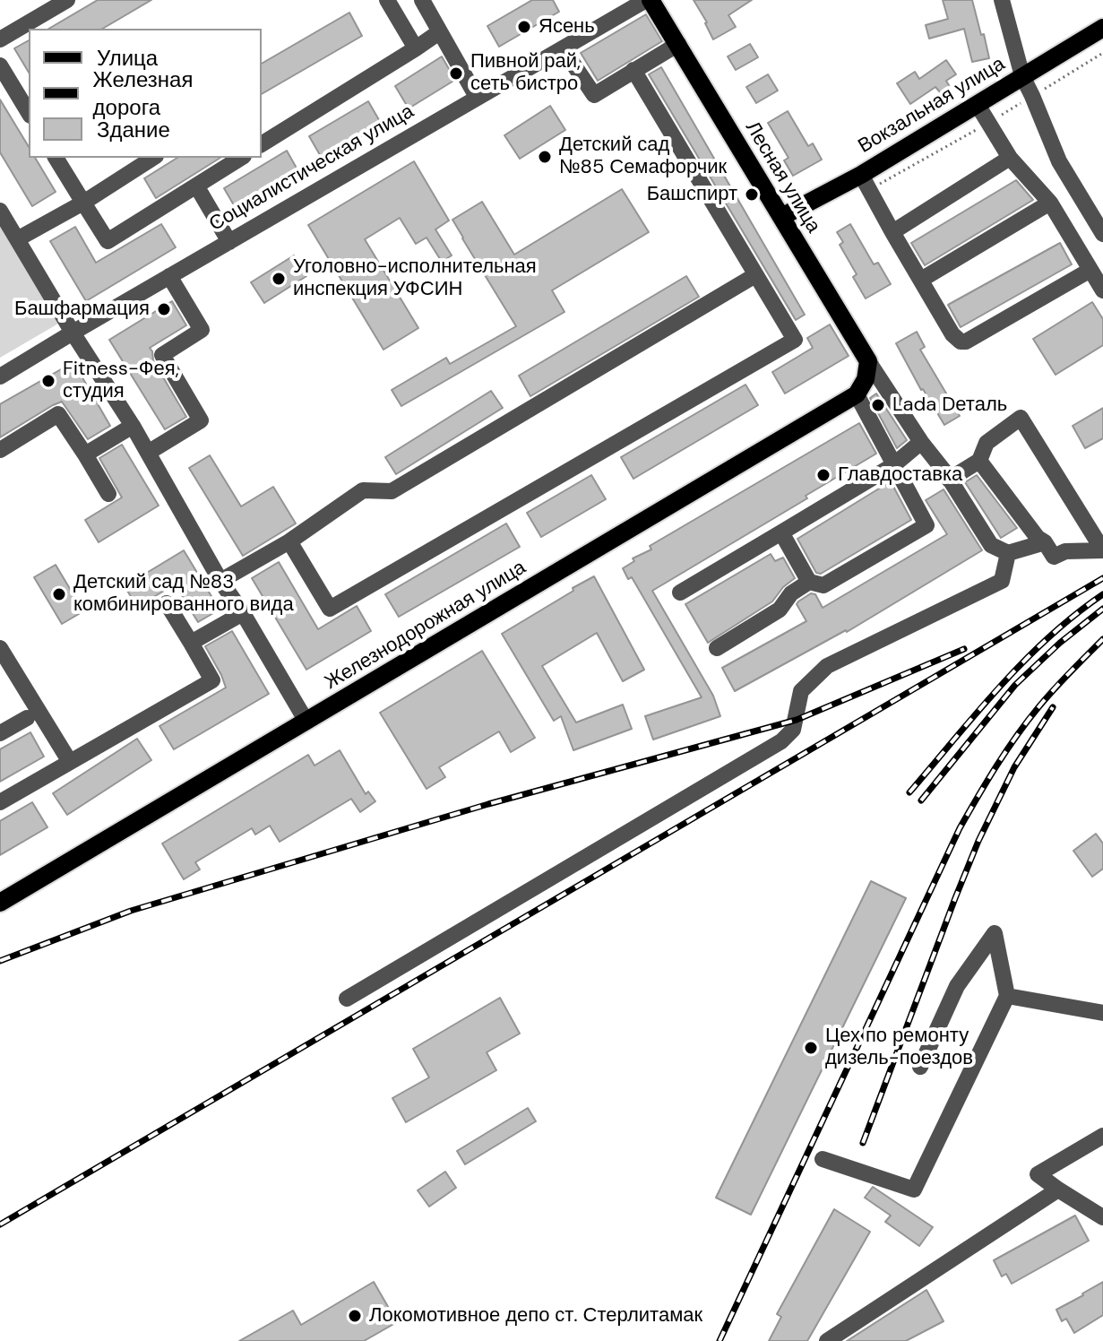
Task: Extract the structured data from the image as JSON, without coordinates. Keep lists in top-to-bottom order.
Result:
{
  "streets": {
    "main road": ["Вокзальная улица", "Лесная улица", "Железнодорожная улица"],
    "street": ["Социалистическая улица"]
  },
  "crossings": [
    ["Вокзальная улица", "Лесная улица"],
    ["Социалистическая улица", "Лесная улица"],
    ["Лесная улица", "Железнодорожная улица"]
  ],
  "places": [
    "Ясень",
    "Пивной рай, сеть бистро",
    "Детский сад №85 Семафорчик",
    "Башспирт",
    "Уголовно-исполнительная инспекция УФСИН",
    "Башфармация",
    "Fitness-Фея, студия",
    "Lada Dеталь",
    "Главдоставка",
    "Детский сад №83 комбинированного вида",
    "Цех по ремонту дизель-поездов",
    "Локомотивное депо ст. Стерлитамак"
  ],
  "legend": ["Улица", "Железная дорога", "Здание"]
}
